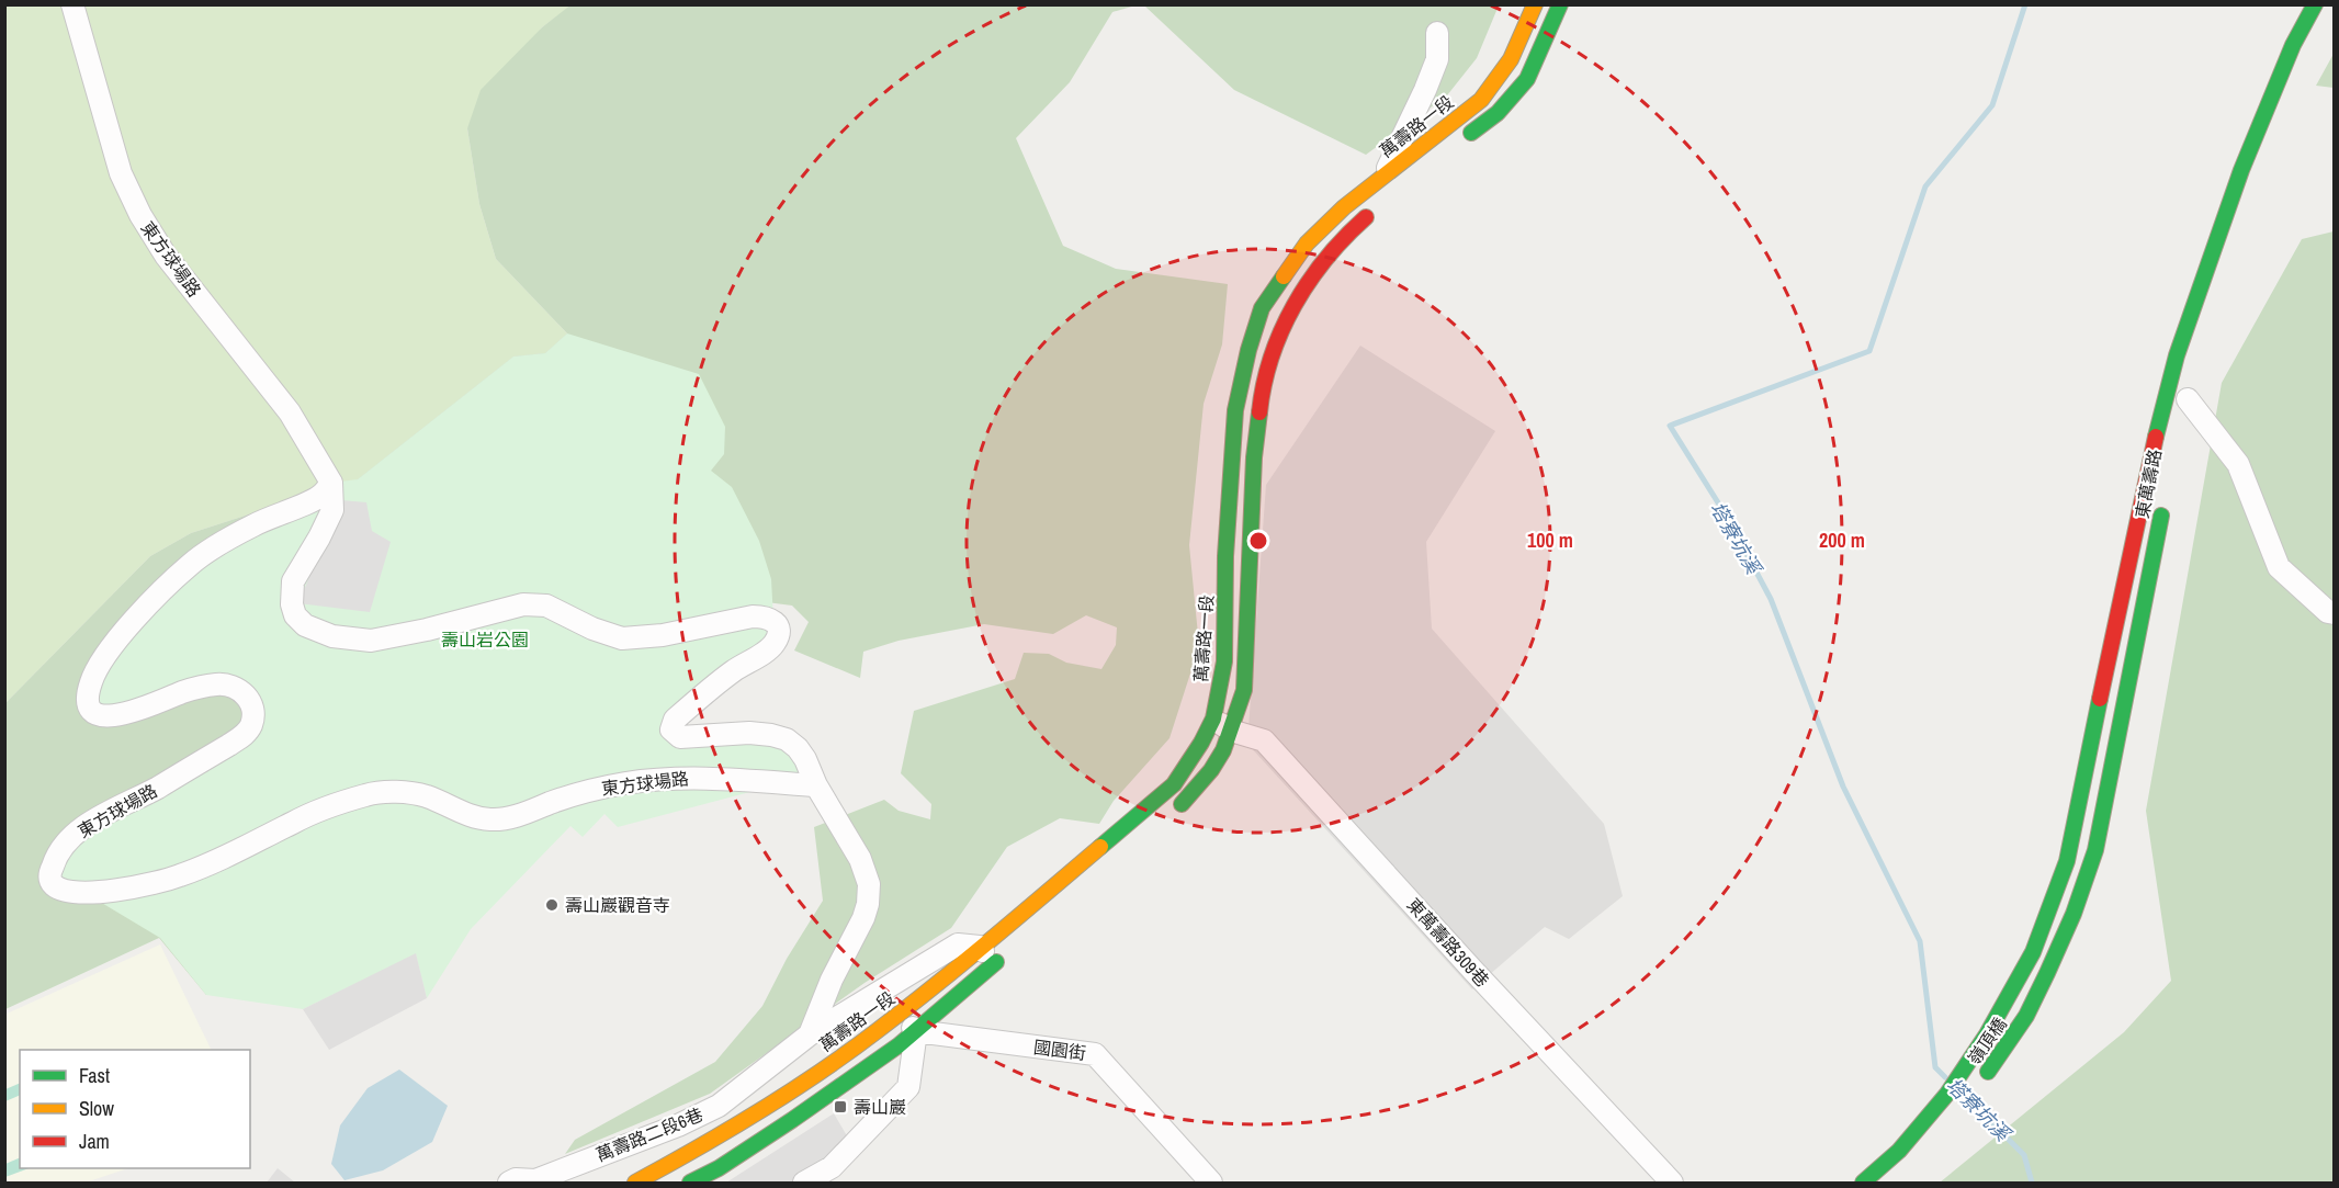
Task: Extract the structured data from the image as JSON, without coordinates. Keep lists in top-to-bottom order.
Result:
{
  "streets": {
    "main road": ["萬壽路一段", "東萬壽路", "嶺頂橋"],
    "street": [
      "東方球場路",
      "東萬壽路309巷",
      "國園街",
      "萬壽路二段6巷"
    ]
  },
  "crossings": [
    ["萬壽路一段", "東萬壽路309巷"],
    ["東萬壽路", "嶺頂橋"]
  ],
  "water": ["塔寮坑溪"],
  "parks": ["壽山岩公園"],
  "places": {
    "other": ["壽山巖觀音寺"],
    "transit": ["壽山巖"]
  },
  "legend": ["Fast", "Slow", "Jam"],
  "rings": ["100 m", "200 m"]
}
